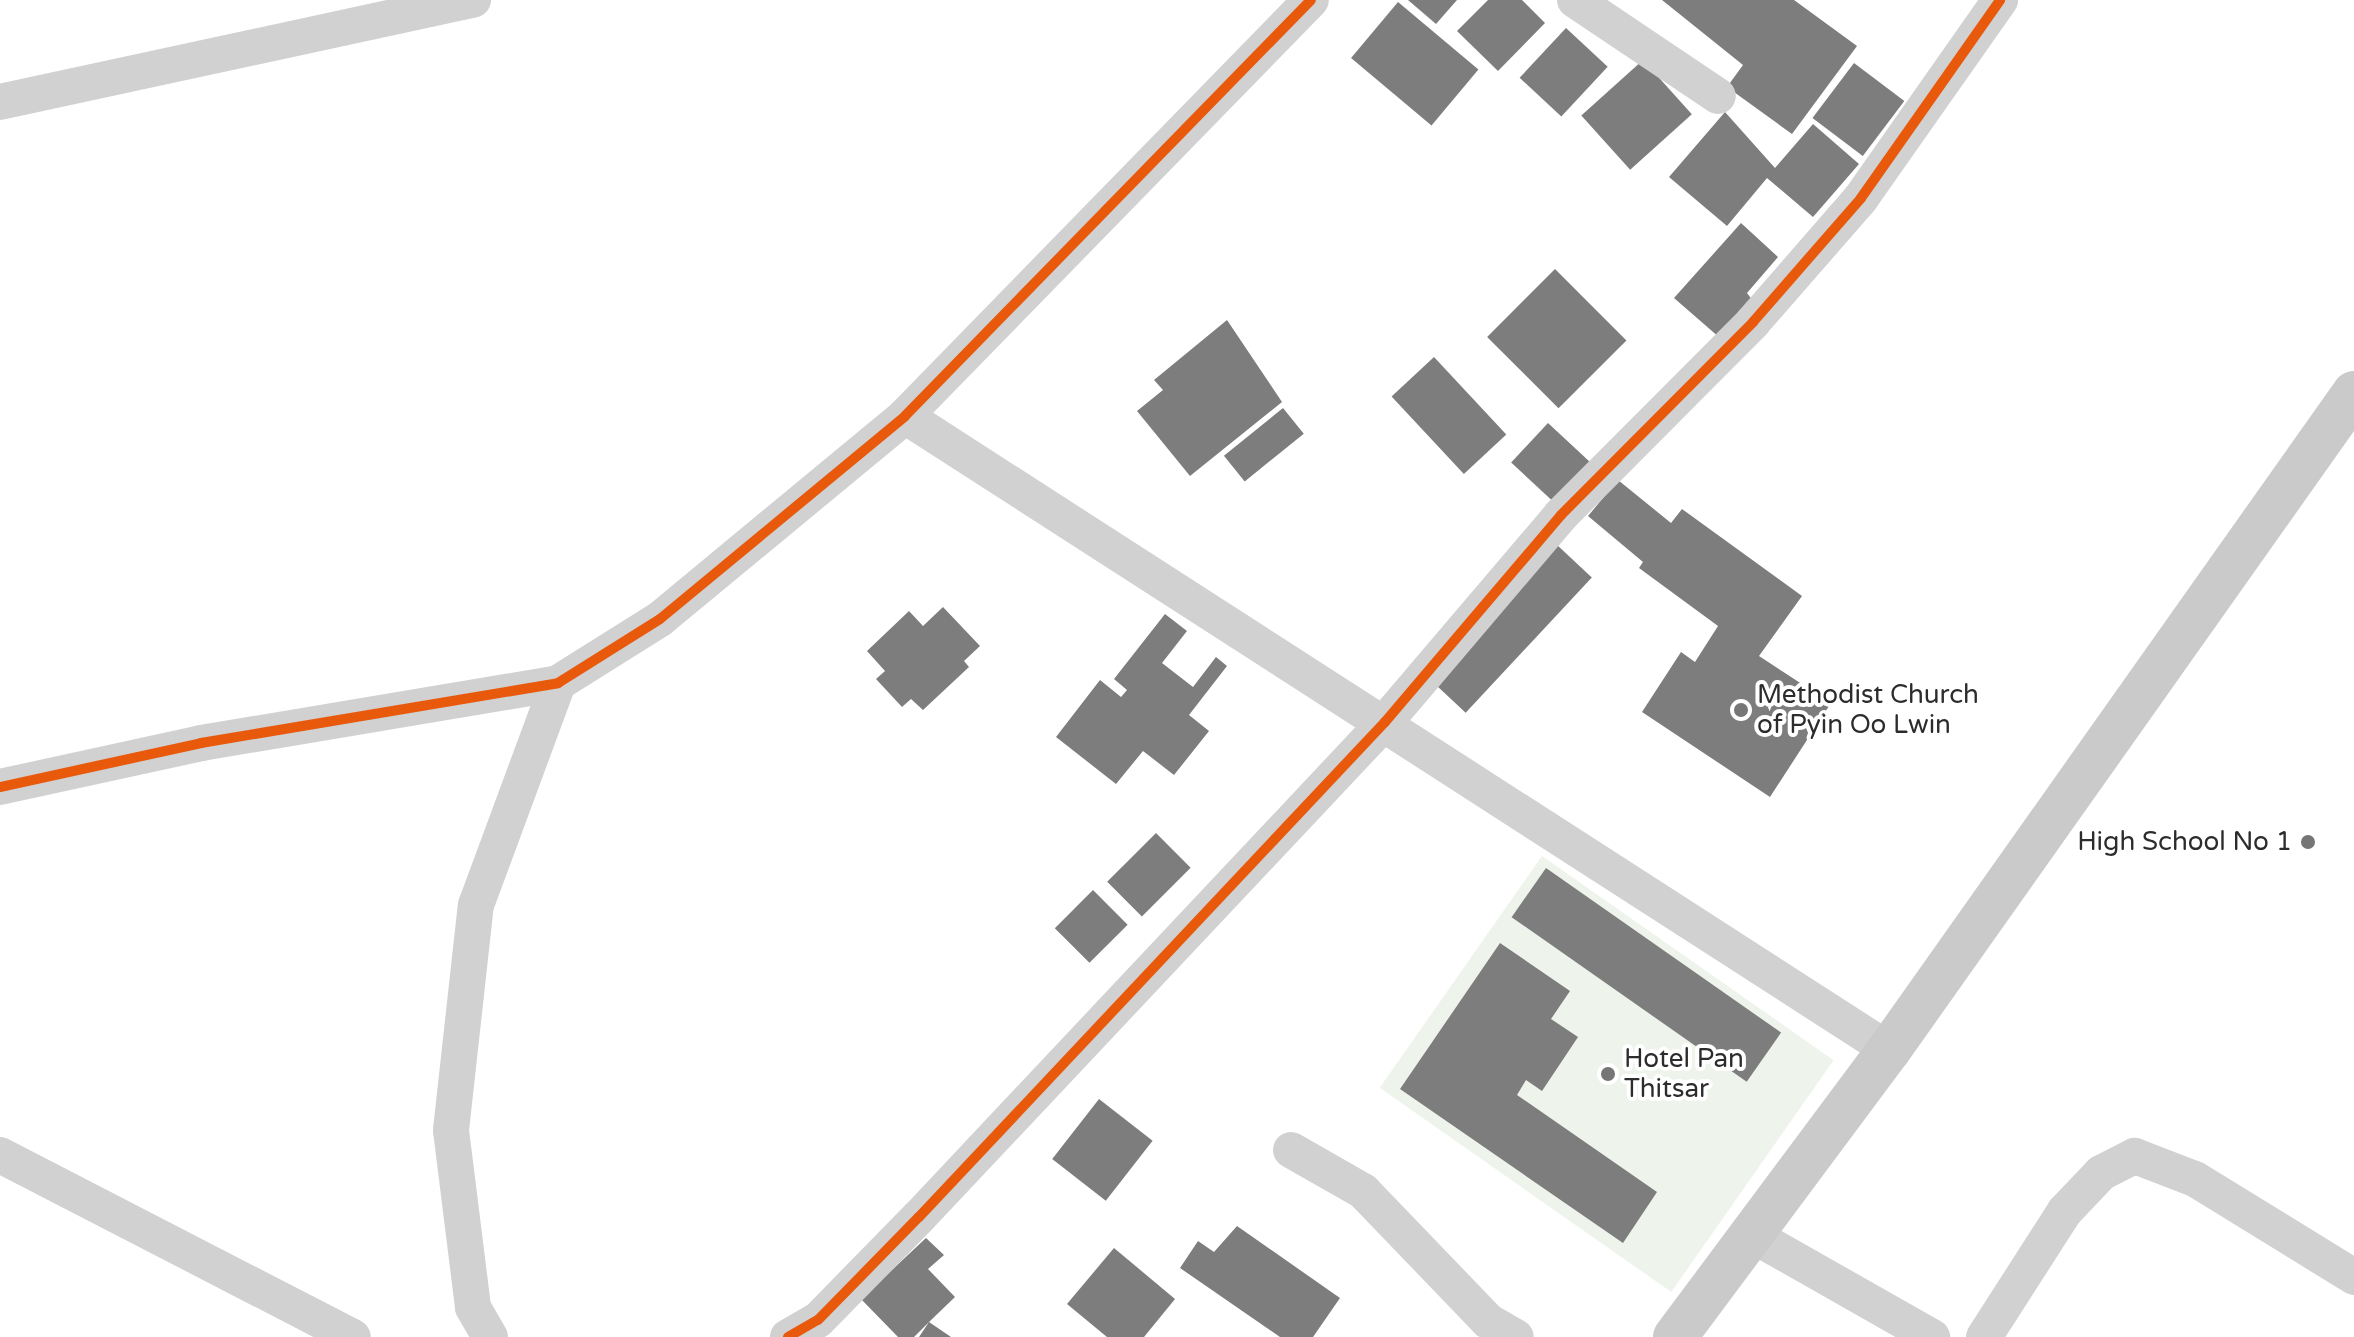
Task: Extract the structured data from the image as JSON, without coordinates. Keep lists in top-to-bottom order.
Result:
{
  "places": ["Methodist Church of Pyin Oo Lwin", "High School No 1", "Hotel Pan Thitsar"]
}
